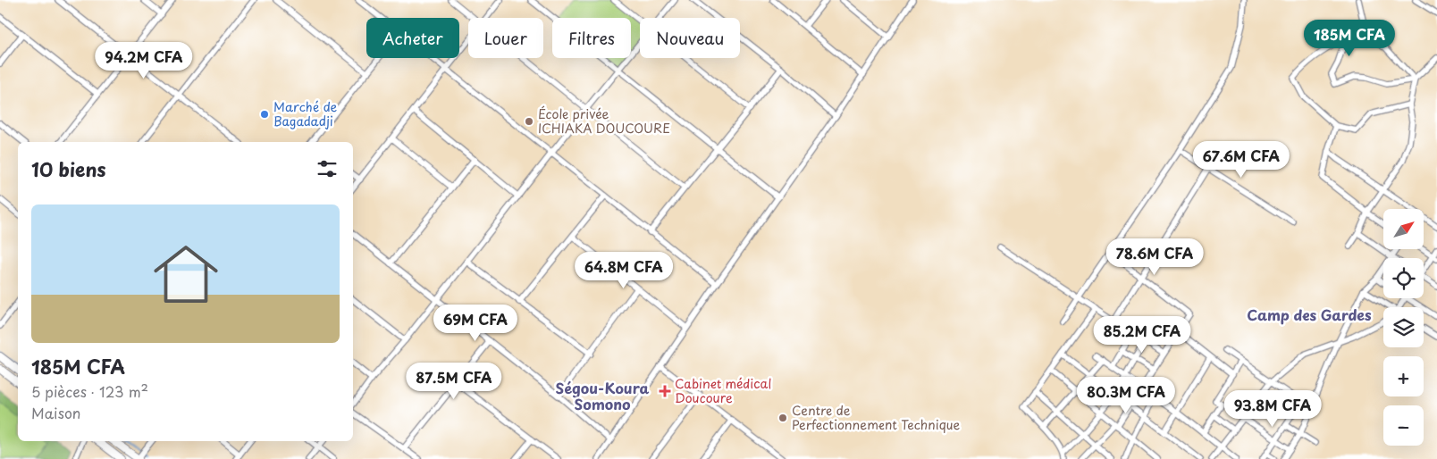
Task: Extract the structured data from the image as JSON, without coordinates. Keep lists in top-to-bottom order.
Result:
{
  "districts": ["Camp des Gardes", "Ségou-Koura Somono"],
  "places": {
    "other": ["Marché de Bagadadji", "École privée ICHIAKA DOUCOURE", "Centre de Perfectionnement Technique"],
    "health": ["Cabinet médical Doucoure"]
  },
  "north": "top right",
  "page": {
    "chip": [
      "Acheter",
      "Louer",
      "Filtres",
      "Nouveau"
    ],
    "price": [
      "185M CFA",
      "94.2M CFA",
      "67.6M CFA",
      "78.6M CFA",
      "64.8M CFA",
      "69M CFA",
      "85.2M CFA",
      "87.5M CFA",
      "80.3M CFA",
      "93.8M CFA"
    ],
    "heading": "10 biens",
    "list": [
      {
        "name": "185M CFA",
        "note": "5 pièces · 123 m² · Maison"
      }
    ],
    "map_buttons": ["+", "−"]
  }
}
